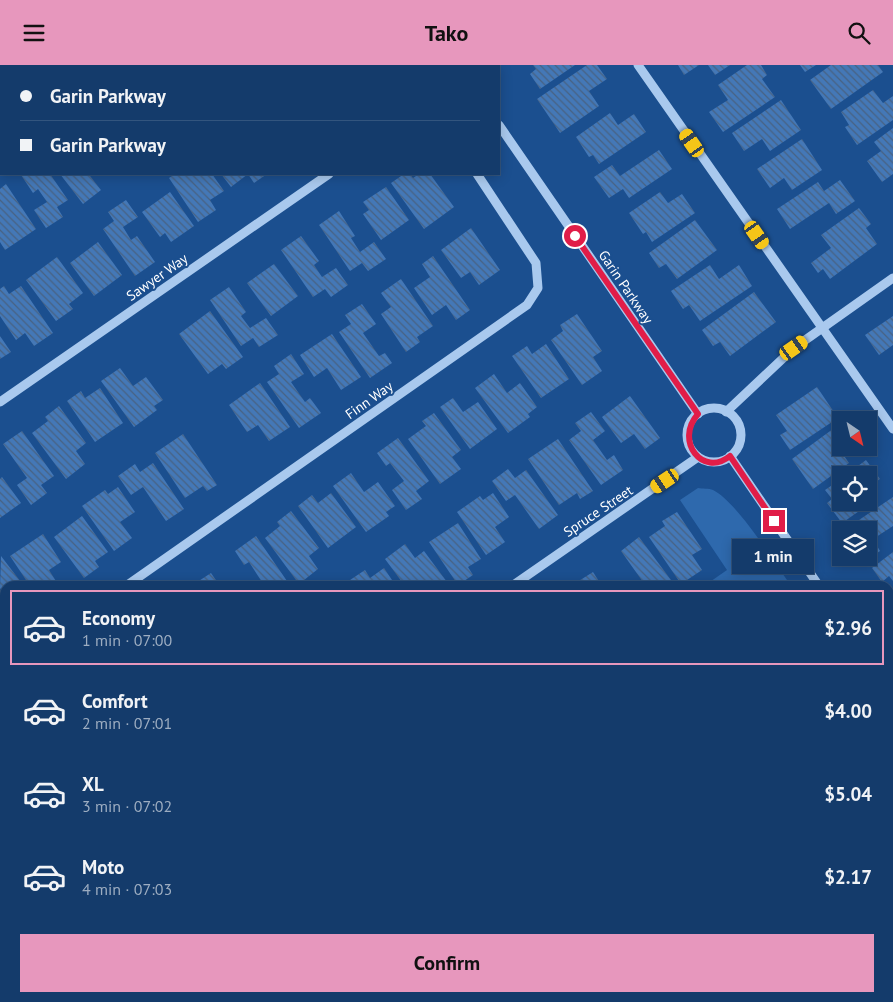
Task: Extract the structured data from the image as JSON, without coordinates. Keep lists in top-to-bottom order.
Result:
{
  "streets": {
    "street": [
      "Sawyer Way",
      "Garin Parkway",
      "Finn Way",
      "Spruce Street"
    ]
  },
  "crossings": [
    ["Garin Parkway", "Spruce Street"]
  ],
  "north": "bottom right",
  "page": {
    "header": "Tako",
    "banner": ["Garin Parkway", "Garin Parkway"],
    "bubble": "1 min",
    "list": [
      {
        "name": "Economy",
        "note": "1 min · 07:00",
        "value": "$2.96"
      },
      {
        "name": "Comfort",
        "note": "2 min · 07:01",
        "value": "$4.00"
      },
      {
        "name": "XL",
        "note": "3 min · 07:02",
        "value": "$5.04"
      },
      {
        "name": "Moto",
        "note": "4 min · 07:03",
        "value": "$2.17"
      }
    ],
    "buttons": "Confirm"
  }
}
